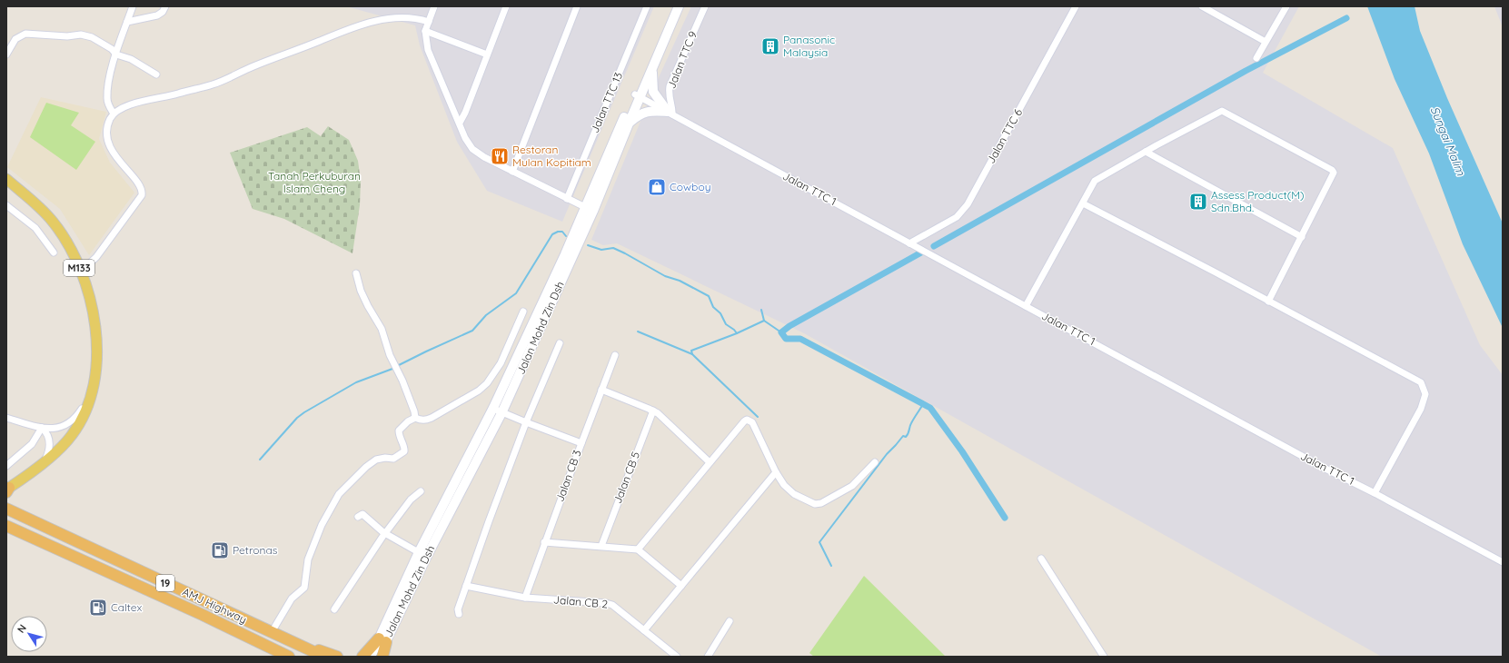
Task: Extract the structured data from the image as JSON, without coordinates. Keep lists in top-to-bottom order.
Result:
{
  "streets": {
    "highway": ["19", "AMJ Highway"],
    "main road": ["M133", "Jalan Mohd Zin Dsh"],
    "street": [
      "Jalan TTC 9",
      "Jalan TTC 13",
      "Jalan TTC 6",
      "Jalan TTC 1",
      "Jalan CB 3",
      "Jalan CB 5",
      "Jalan CB 2"
    ]
  },
  "crossings": [
    ["Jalan TTC 9", "Jalan TTC 1"],
    ["Jalan TTC 6", "Jalan TTC 1"],
    ["Jalan TTC 1", "Jalan Mohd Zin Dsh"],
    ["Jalan CB 3", "Jalan CB 2"]
  ],
  "water": ["Sungai Malim"],
  "parks": ["Tanah Perkuburan Islam Cheng"],
  "places": {
    "building": ["Panasonic Malaysia", "Assess Product(M) Sdn.Bhd."],
    "restaurant": ["Restoran Mulan Kopitiam"],
    "shop": ["Cowboy"],
    "fuel station": ["Petronas", "Caltex"]
  },
  "north": "top left"
}
